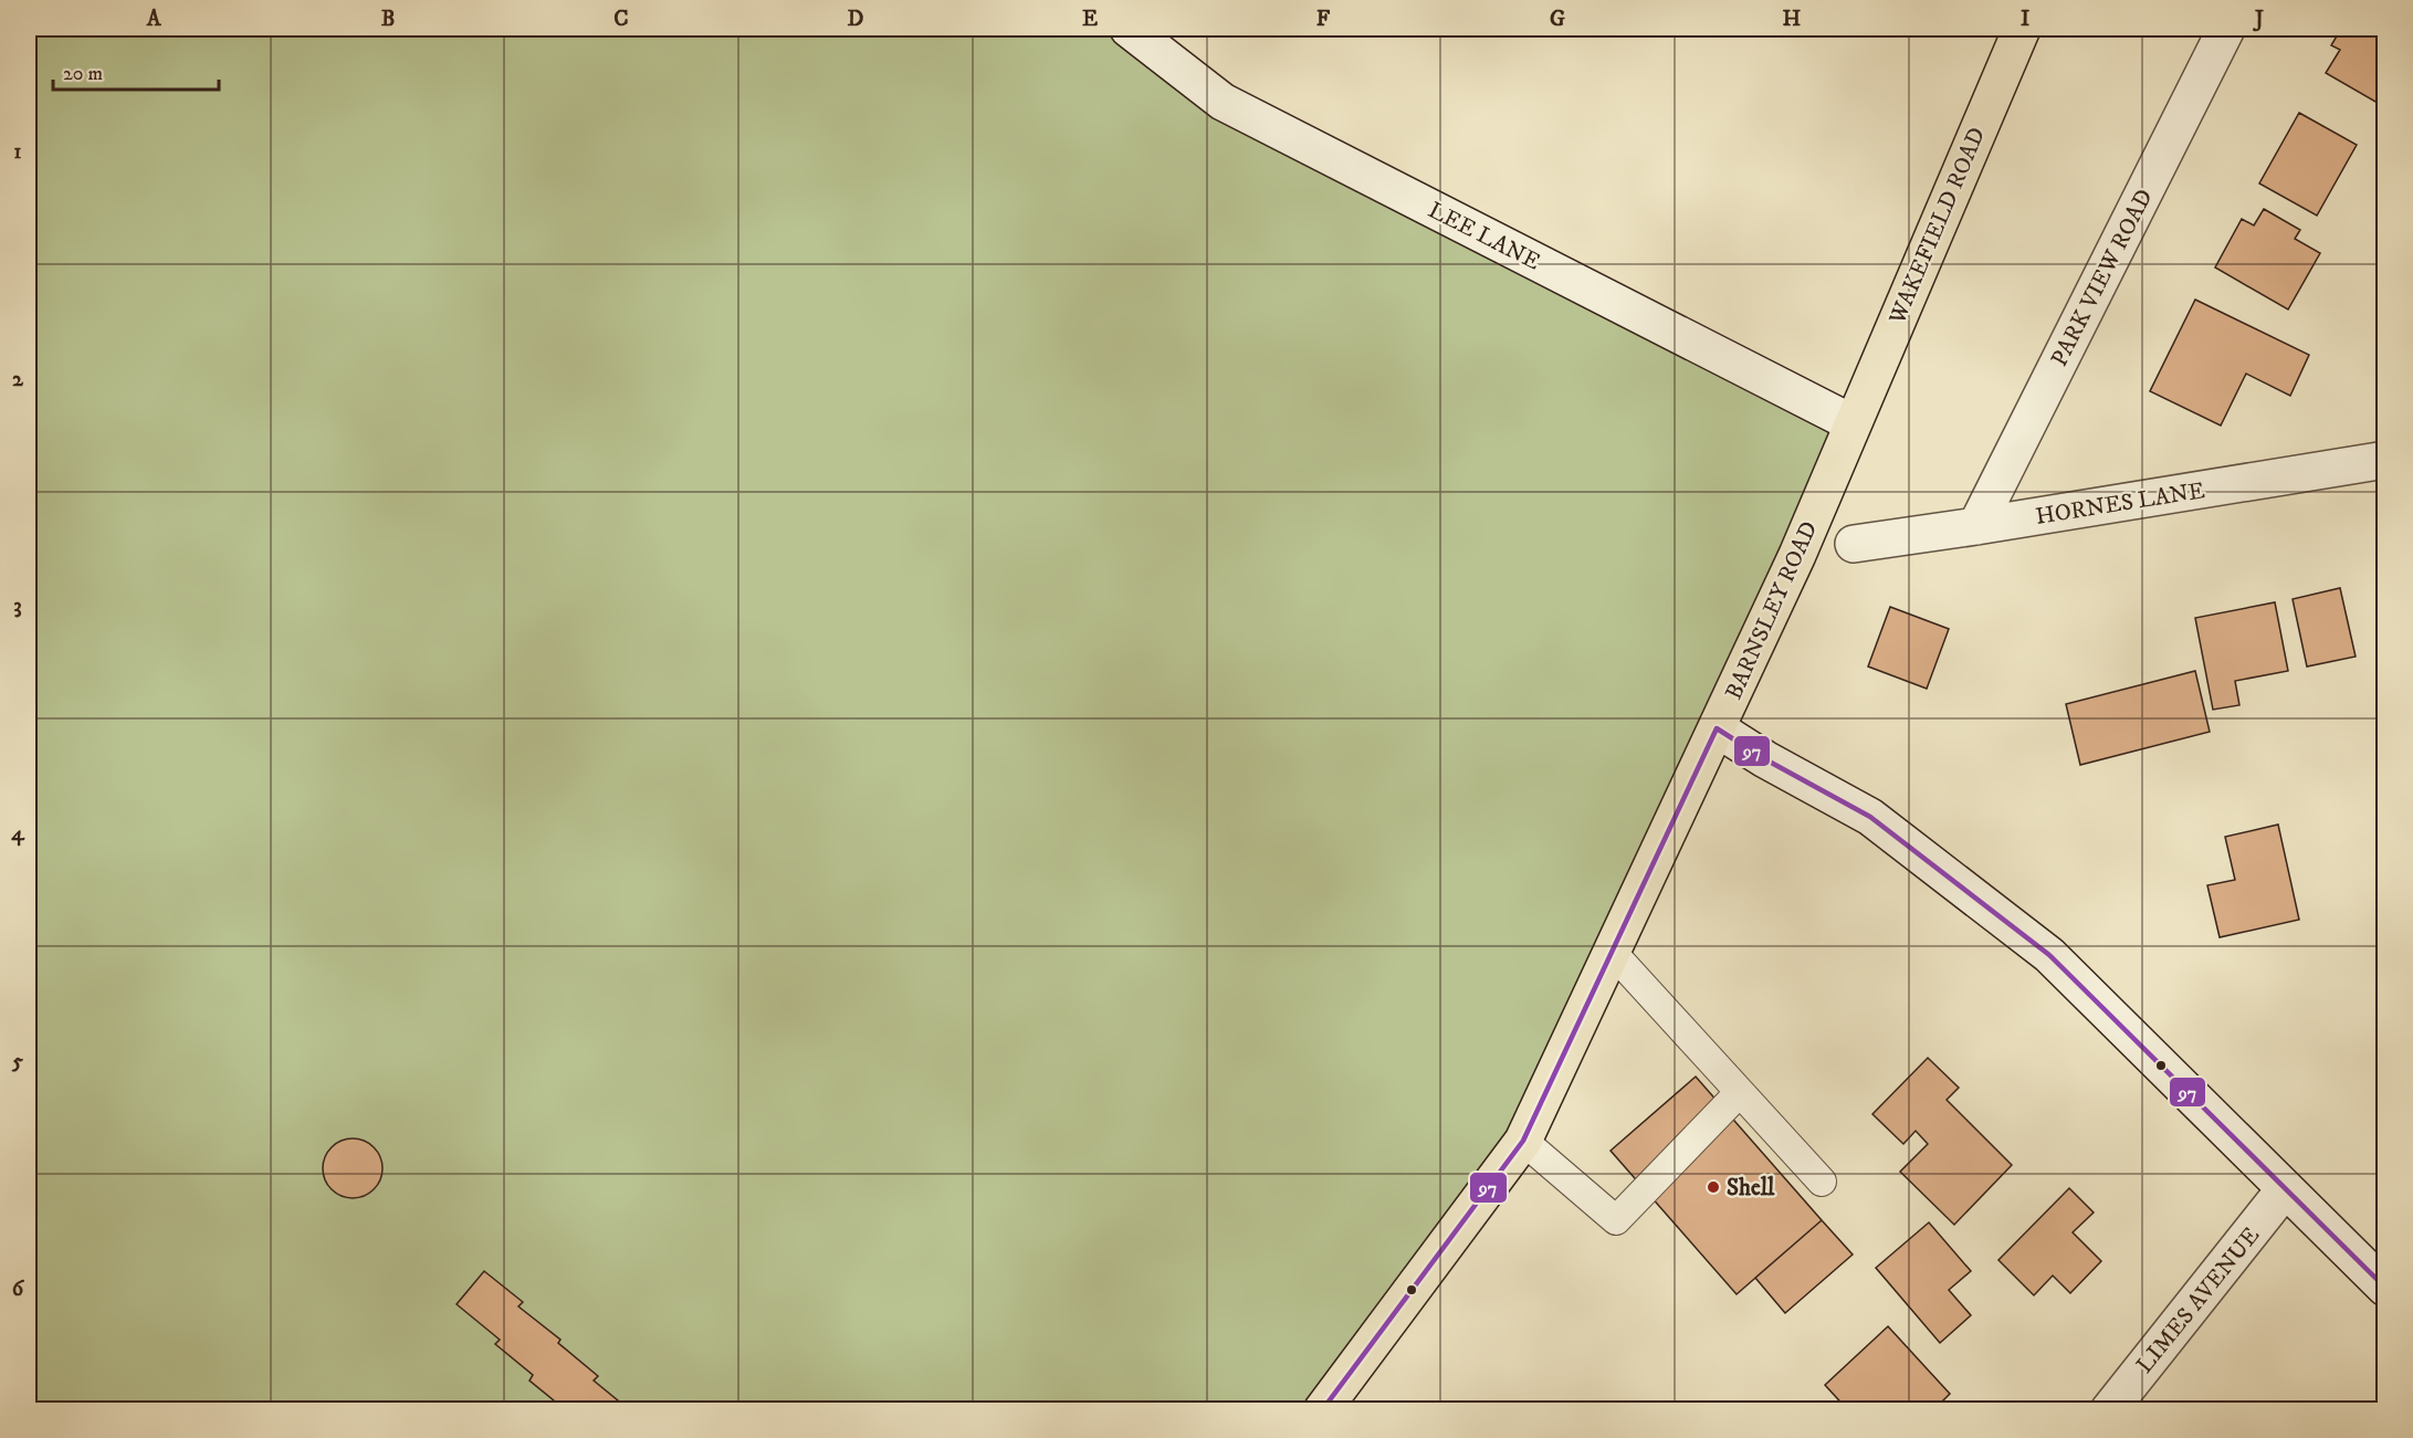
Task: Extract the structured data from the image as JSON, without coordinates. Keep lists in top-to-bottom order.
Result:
{
  "streets": {
    "main road": [
      "WAKEFIELD ROAD",
      "LEE LANE",
      "PARK VIEW ROAD",
      "HORNES LANE",
      "BARNSLEY ROAD",
      "LIMES AVENUE"
    ]
  },
  "crossings": [
    ["WAKEFIELD ROAD", "LEE LANE"],
    ["WAKEFIELD ROAD", "BARNSLEY ROAD"],
    ["LEE LANE", "BARNSLEY ROAD"],
    ["PARK VIEW ROAD", "HORNES LANE"]
  ],
  "places": ["Shell"],
  "lines": ["transit line 97"],
  "scale_bar": "20 m",
  "grid": {
    "columns": [
      "A",
      "B",
      "C",
      "D",
      "E",
      "F",
      "G",
      "H",
      "I",
      "J"
    ],
    "rows": [
      "1",
      "2",
      "3",
      "4",
      "5",
      "6"
    ]
  }
}
